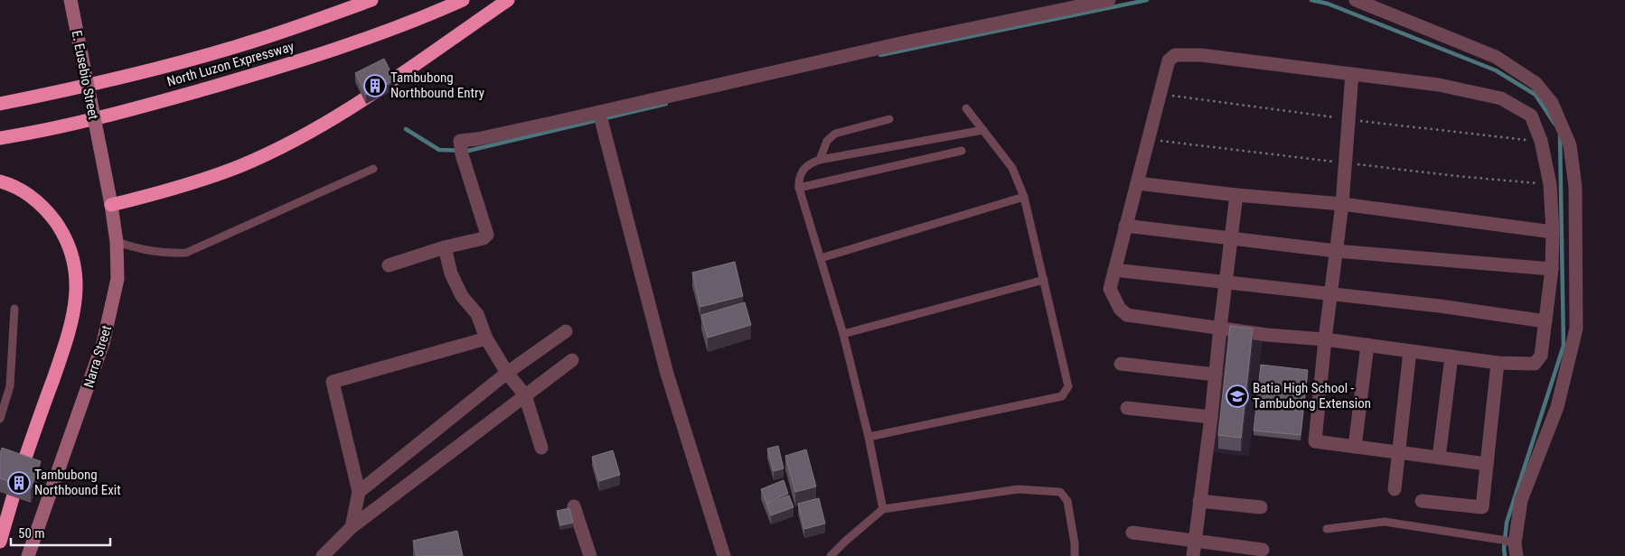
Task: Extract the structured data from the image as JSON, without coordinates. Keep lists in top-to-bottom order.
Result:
{
  "streets": {
    "highway": ["North Luzon Expressway"],
    "main road": ["E. Eusebio Street", "Narra Street"]
  },
  "crossings": [
    ["E. Eusebio Street", "Narra Street"]
  ],
  "places": {
    "building": ["Tambubong Northbound Entry", "Tambubong Northbound Exit"],
    "school or university": ["Batia High School - Tambubong Extension"]
  },
  "scale_bar": "50 m"
}
